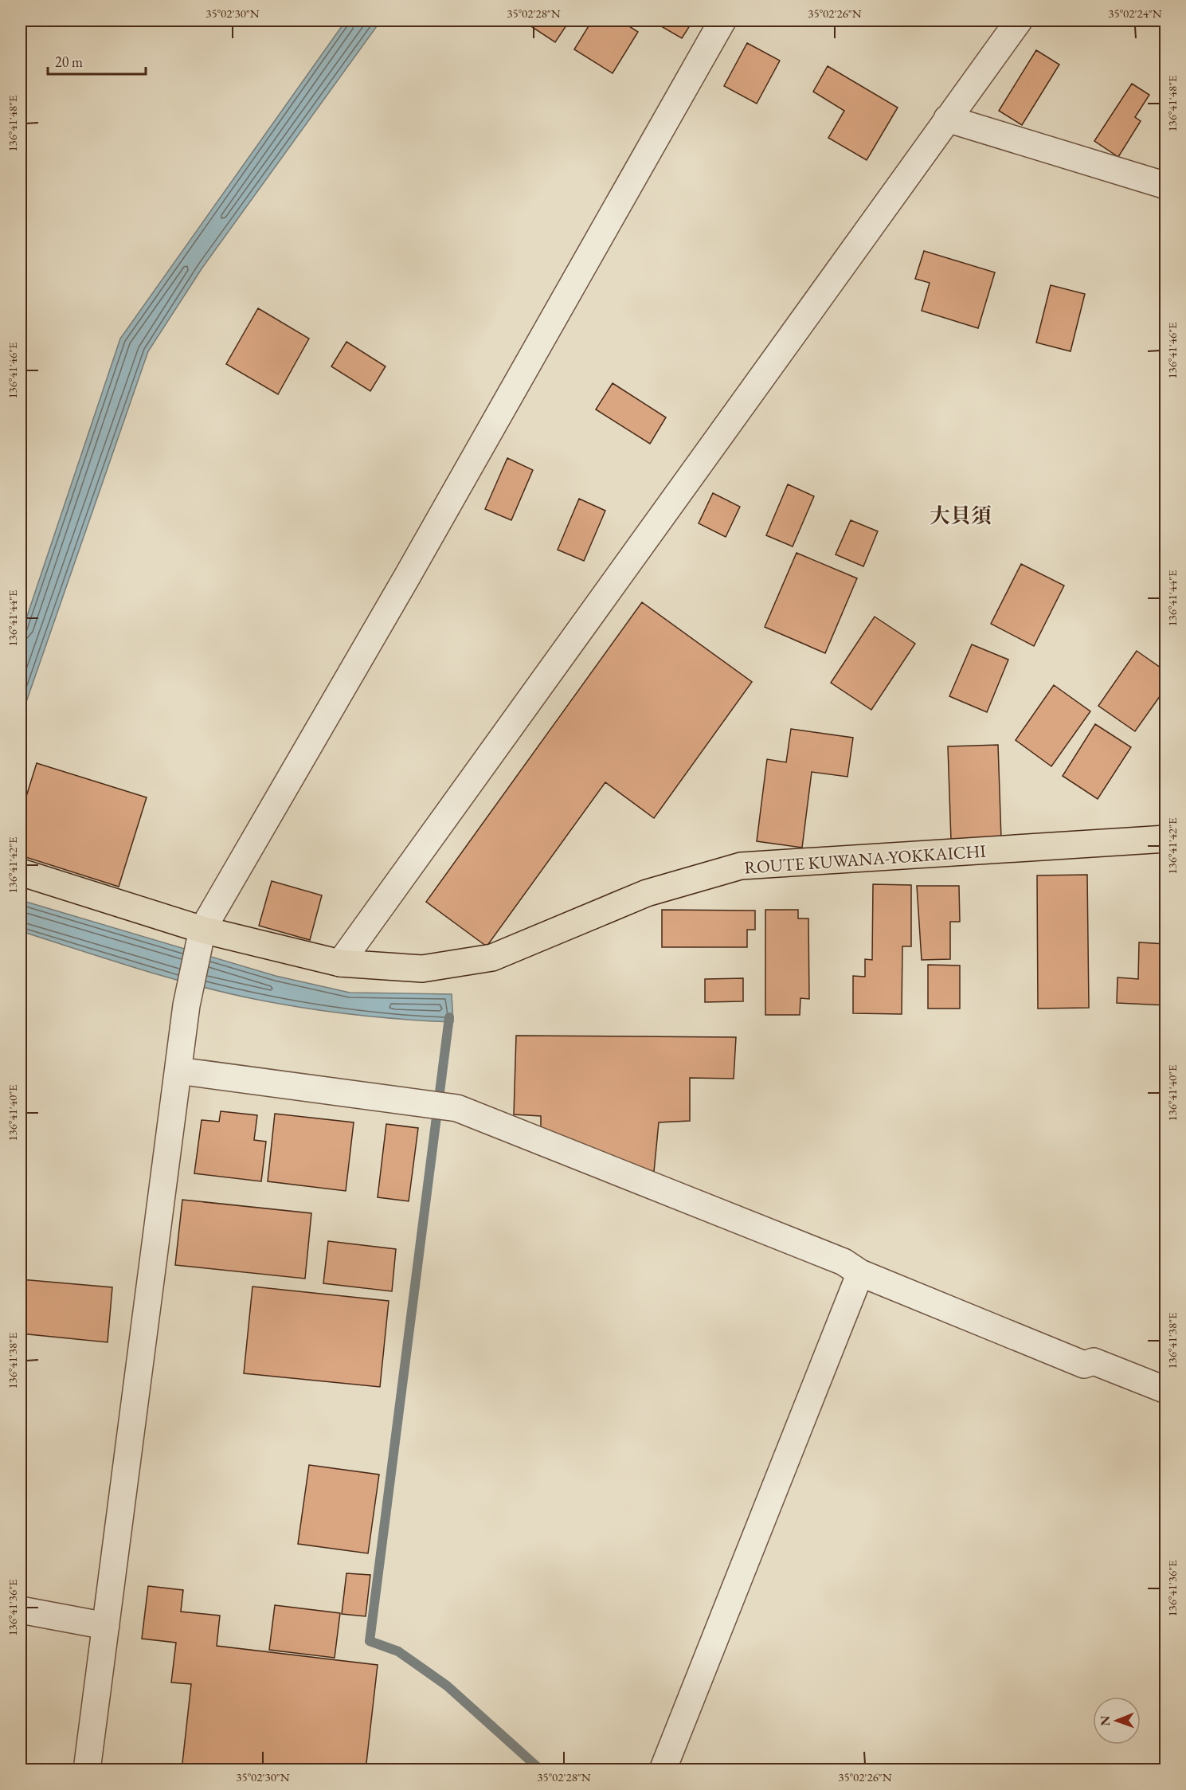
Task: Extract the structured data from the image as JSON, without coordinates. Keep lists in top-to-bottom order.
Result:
{
  "streets": {
    "main road": ["ROUTE KUWANA-YOKKAICHI"]
  },
  "districts": ["大貝須"],
  "scale_bar": "20 m",
  "north": "left",
  "coordinates": [
    "35°02'30\"N",
    "35°02'28\"N",
    "35°02'26\"N",
    "35°02'24\"N",
    "136°41'48\"E",
    "136°41'46\"E",
    "136°41'44\"E",
    "136°41'42\"E",
    "136°41'40\"E",
    "136°41'38\"E",
    "136°41'36\"E"
  ]
}
